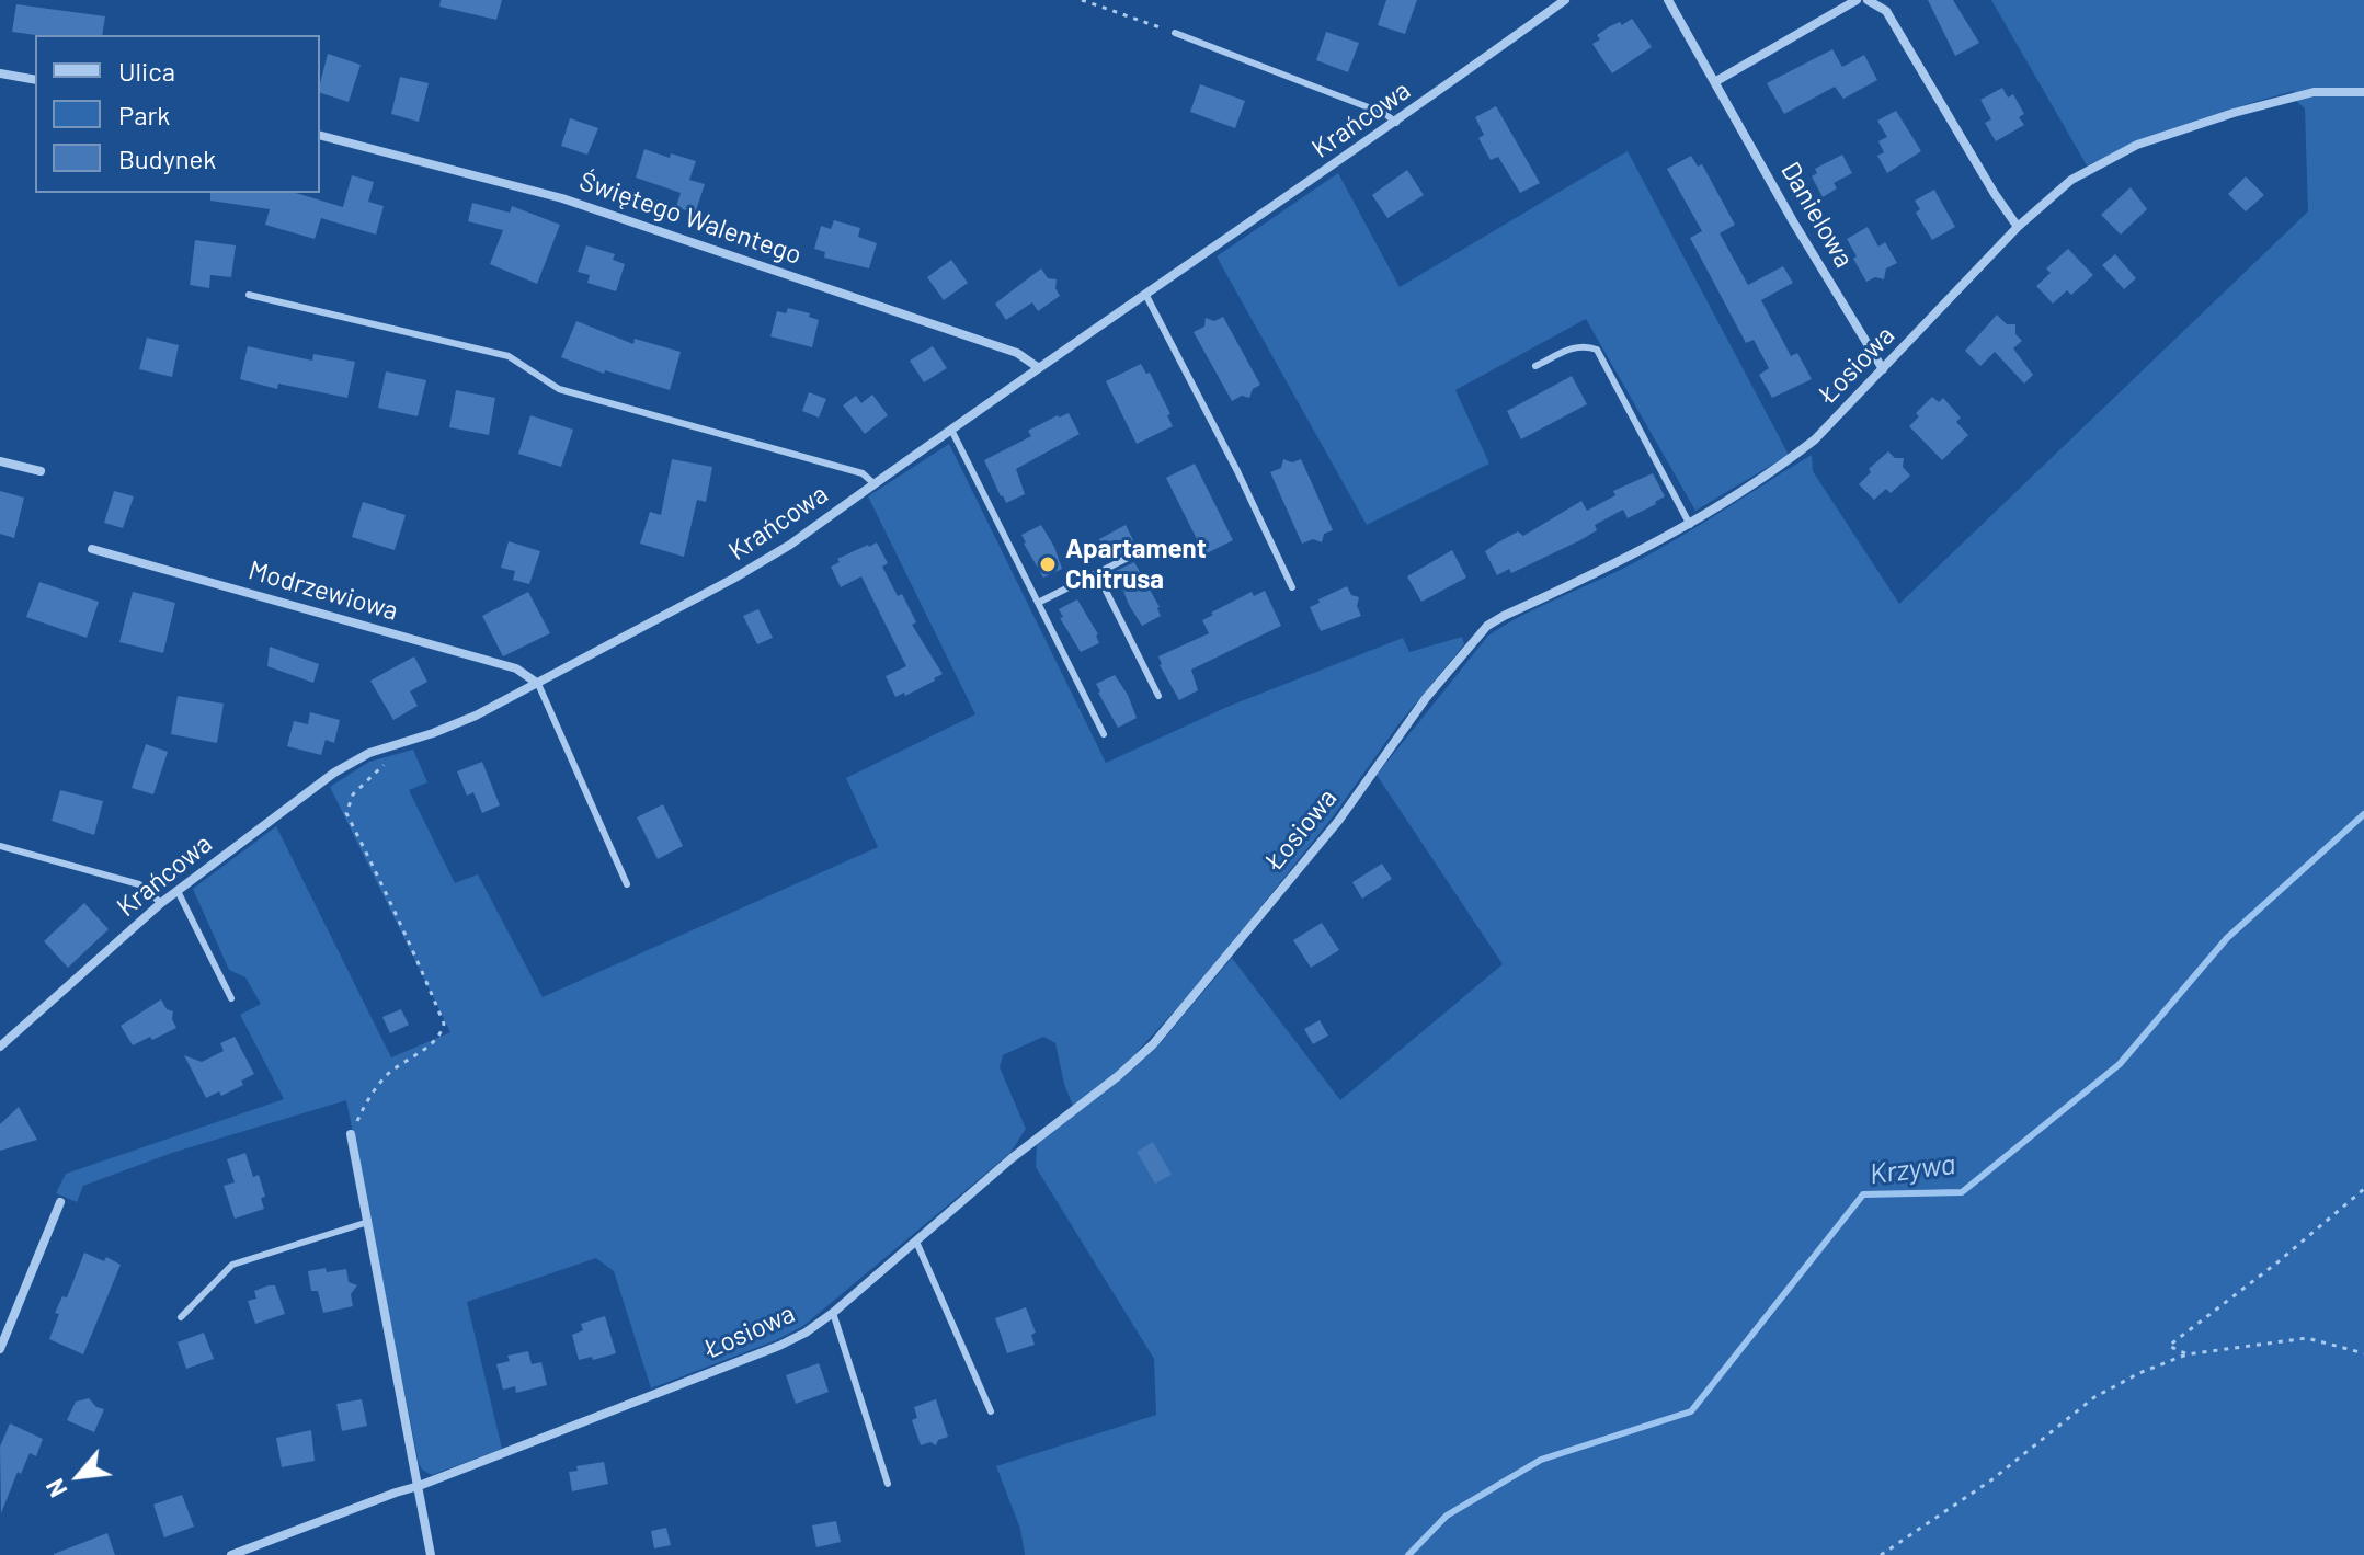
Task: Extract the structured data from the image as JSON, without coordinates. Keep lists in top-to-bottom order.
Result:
{
  "streets": {
    "street": [
      "Krańcowa",
      "Danielowa",
      "Świętego Walentego",
      "Łosiowa",
      "Modrzewiowa"
    ]
  },
  "crossings": [
    ["Krańcowa", "Świętego Walentego"],
    ["Krańcowa", "Modrzewiowa"],
    ["Danielowa", "Łosiowa"]
  ],
  "water": ["Krzywa"],
  "places": ["Apartament Chitrusa"],
  "legend": ["Ulica", "Park", "Budynek"],
  "north": "bottom left"
}
